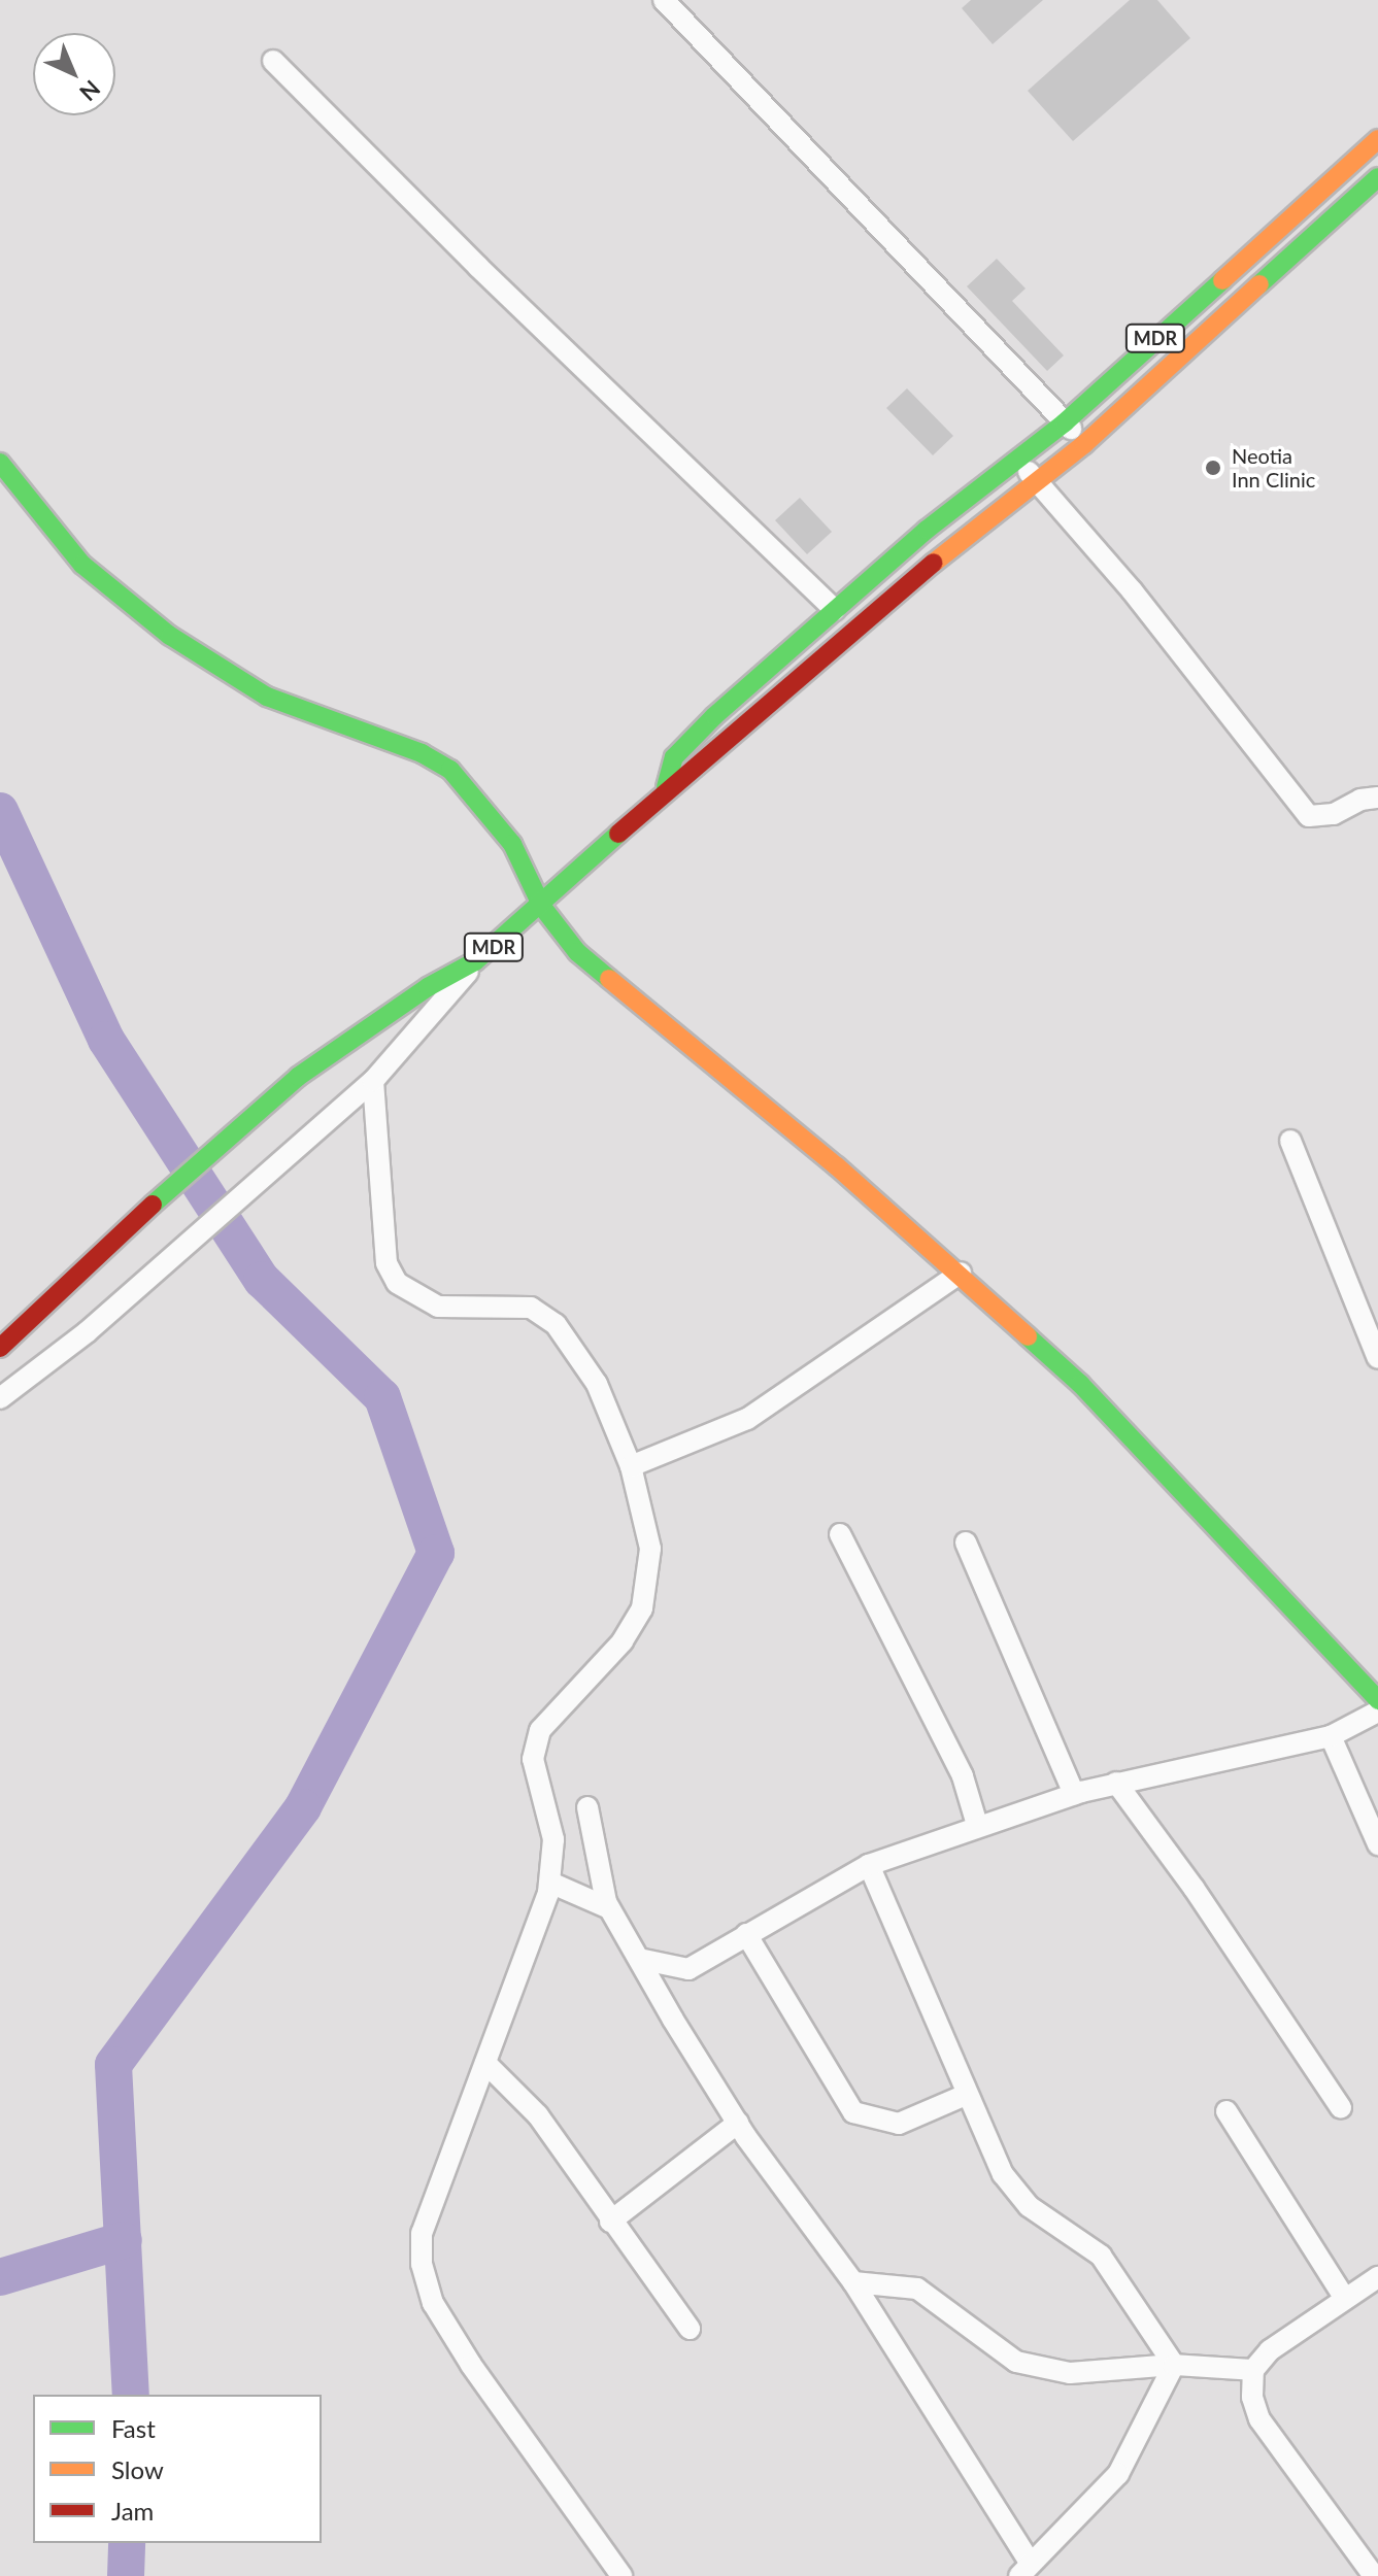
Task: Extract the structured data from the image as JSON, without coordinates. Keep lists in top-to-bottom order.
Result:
{
  "streets": {
    "main road": ["MDR"]
  },
  "places": ["Neotia Inn Clinic"],
  "legend": ["Fast", "Slow", "Jam"],
  "north": "bottom right"
}
